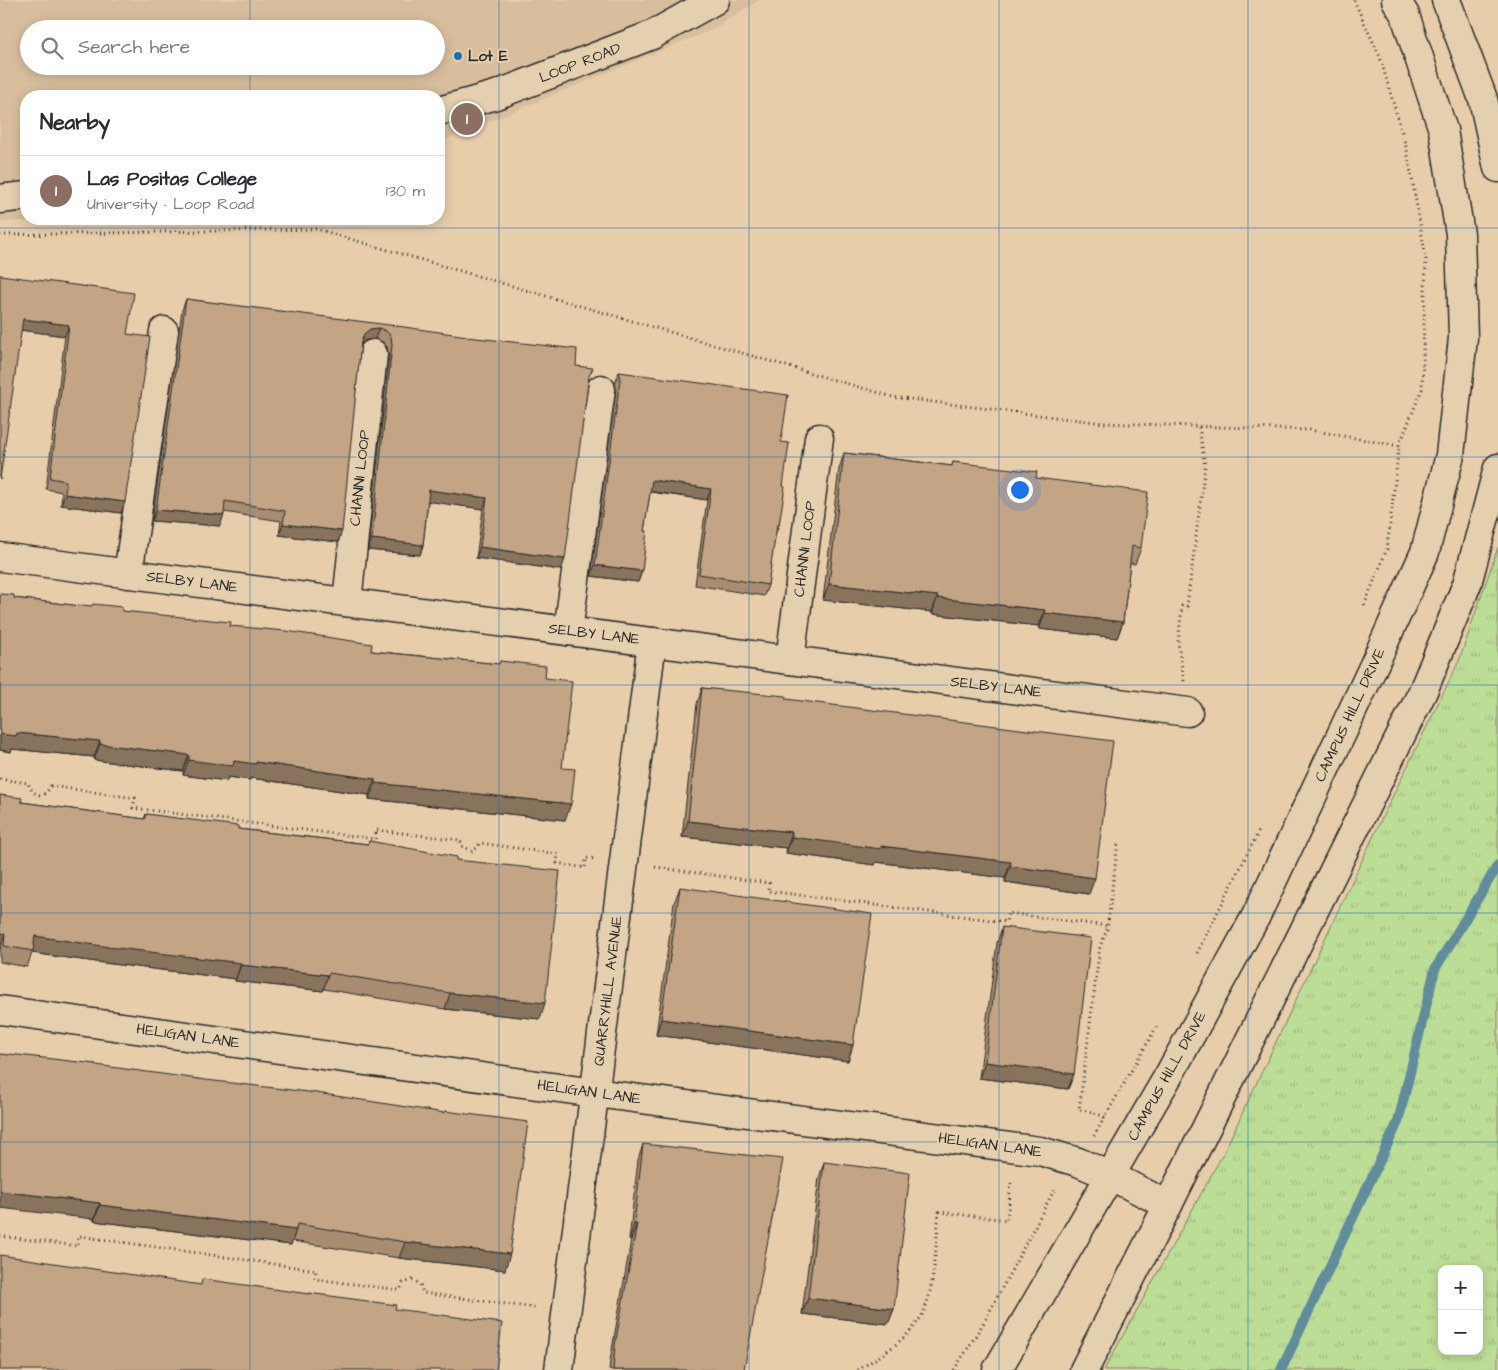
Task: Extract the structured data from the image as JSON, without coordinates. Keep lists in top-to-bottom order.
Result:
{
  "streets": {
    "street": [
      "LOOP ROAD",
      "CHANNI LOOP",
      "SELBY LANE",
      "CAMPUS HILL DRIVE",
      "QUARRYHILL AVENUE",
      "HELIGAN LANE"
    ]
  },
  "crossings": [
    ["CHANNI LOOP", "SELBY LANE"],
    ["SELBY LANE", "QUARRYHILL AVENUE"],
    ["CAMPUS HILL DRIVE", "HELIGAN LANE"],
    ["QUARRYHILL AVENUE", "HELIGAN LANE"]
  ],
  "places": ["Lot E"],
  "page": {
    "search": "Search here",
    "heading": "Nearby",
    "pins": "1",
    "list": [
      {
        "mark": "1",
        "name": "Las Positas College",
        "note": "University · Loop Road",
        "value": "130 m"
      }
    ],
    "map_buttons": ["+", "−"]
  }
}
